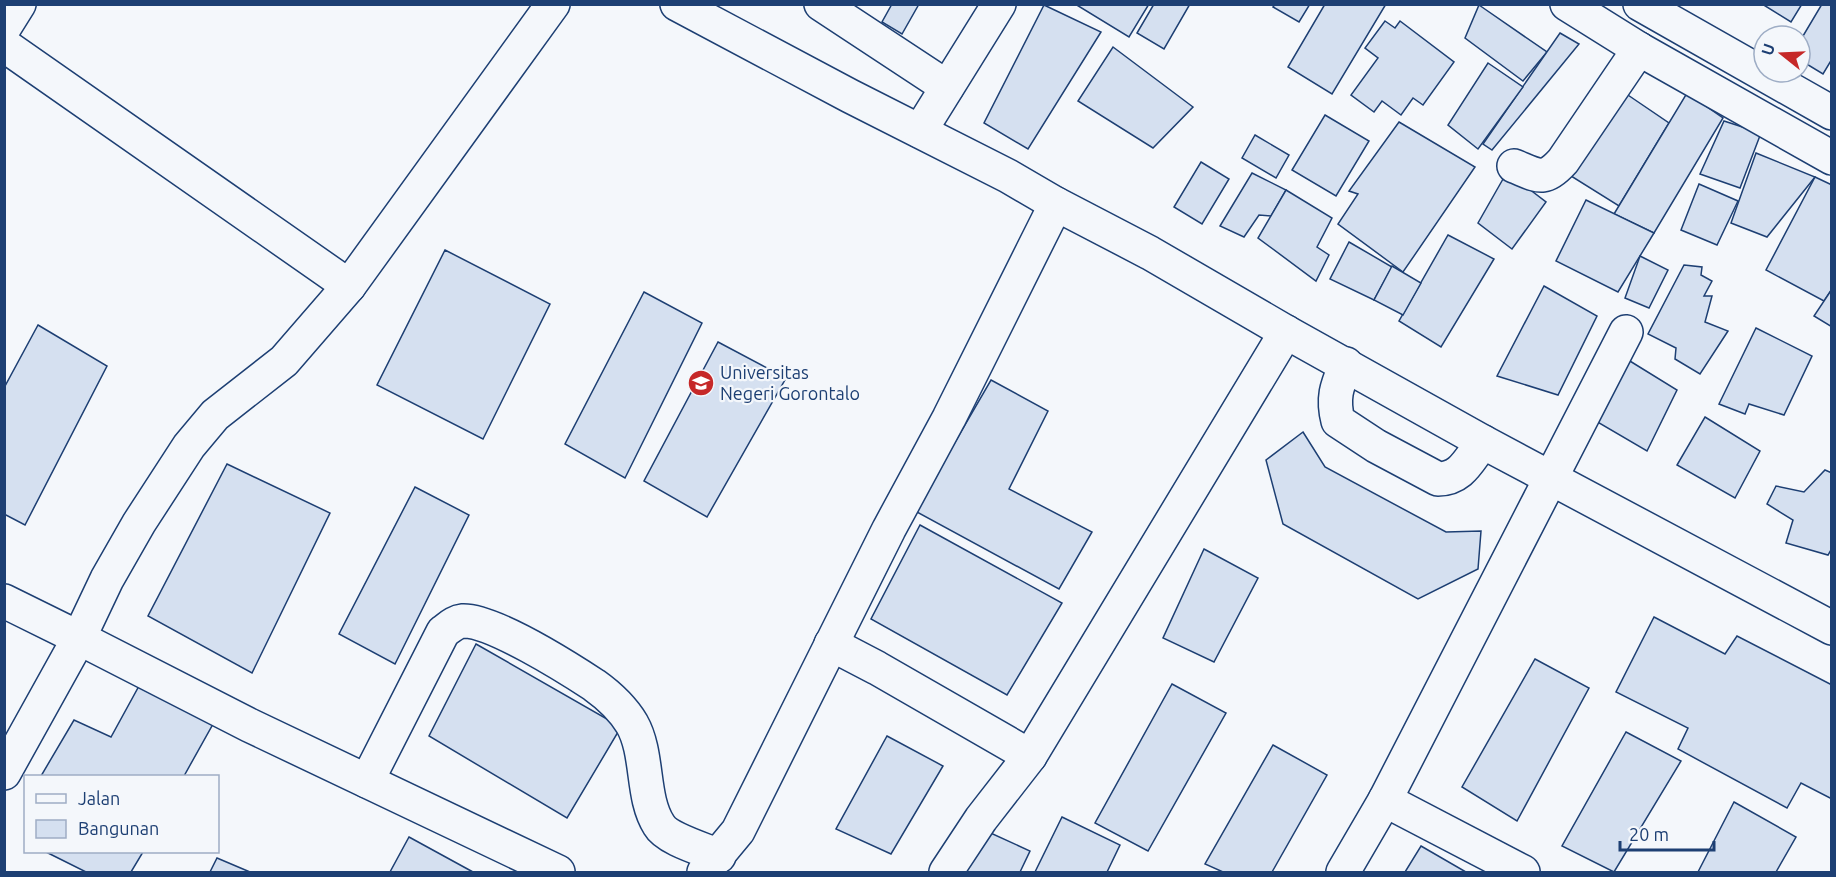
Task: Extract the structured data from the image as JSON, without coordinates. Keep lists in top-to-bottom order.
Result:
{
  "places": {
    "school or university": ["Universitas Negeri Gorontalo"]
  },
  "legend": ["Jalan", "Bangunan"],
  "scale_bar": "20 m",
  "north": "left"
}
